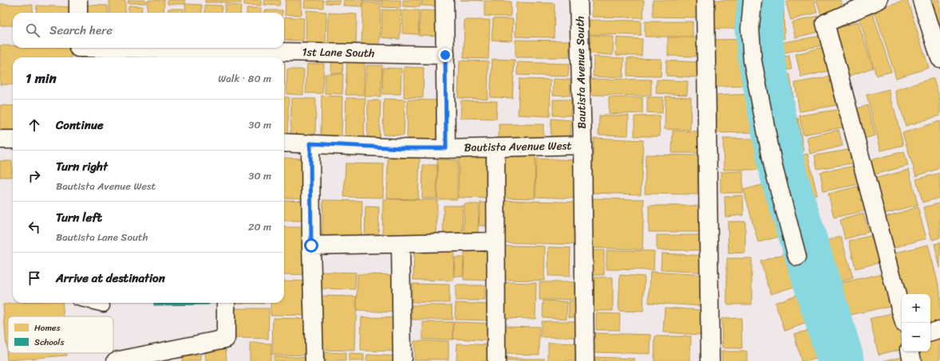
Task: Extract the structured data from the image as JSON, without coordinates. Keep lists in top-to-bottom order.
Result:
{
  "streets": {
    "street": ["1st Lane South", "Bautista Avenue South", "Bautista Avenue West"]
  },
  "crossings": [
    ["Bautista Avenue South", "Bautista Avenue West"]
  ],
  "legend": ["Homes", "Schools"],
  "page": {
    "search": "Search here",
    "heading": ["1 min", "Walk · 80 m"],
    "list": [
      ["Continue", "30 m"],
      ["Turn right", "Bautista Avenue West", "30 m"],
      ["Turn left", "Bautista Lane South", "20 m"],
      "Arrive at destination"
    ],
    "map_buttons": ["+", "−"]
  }
}
